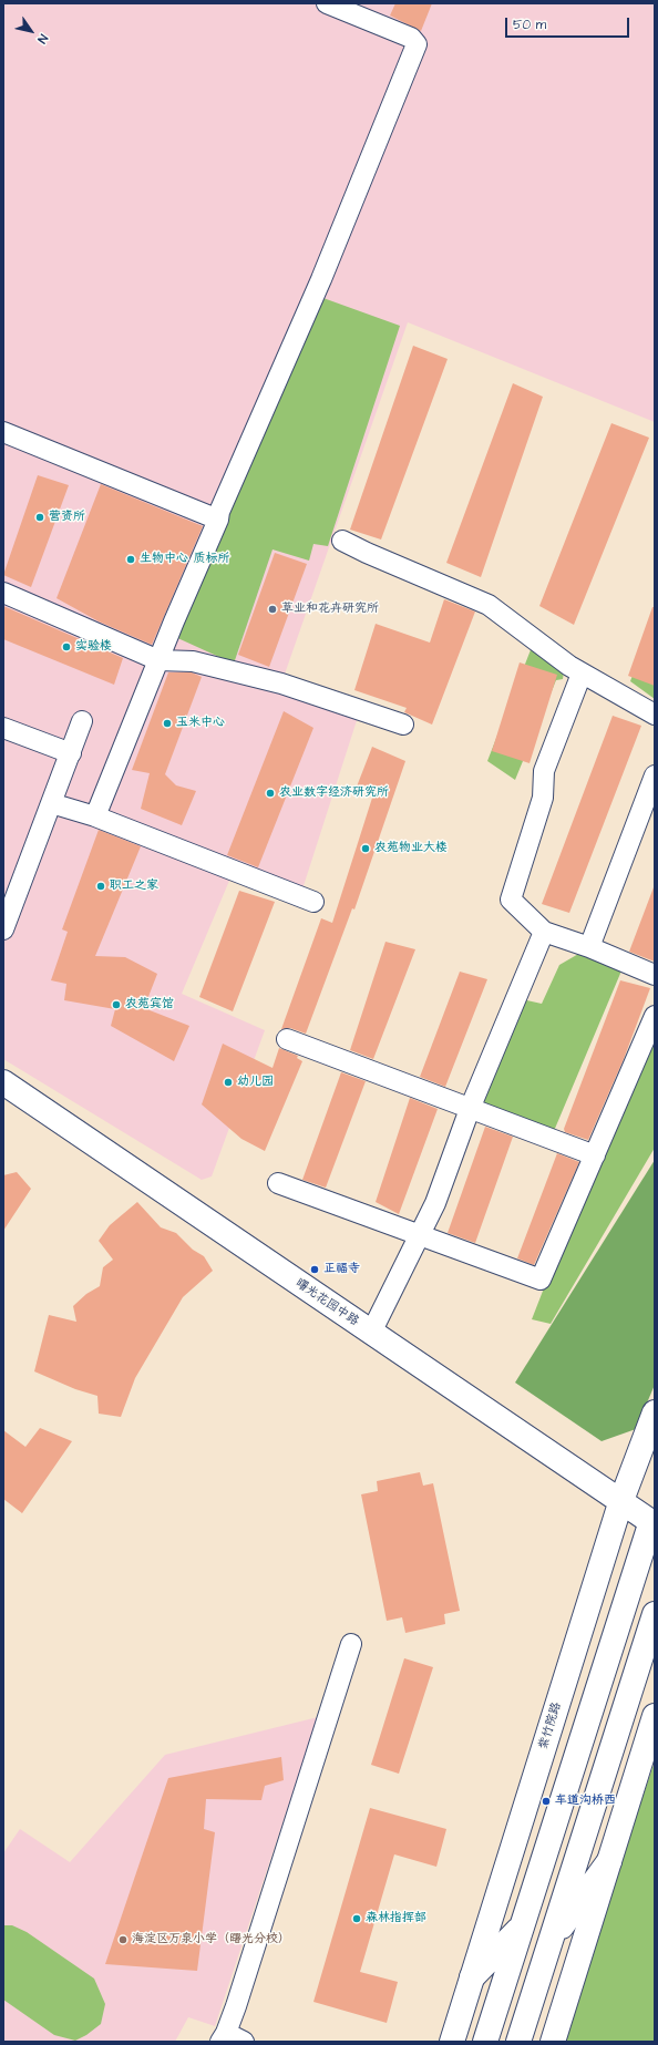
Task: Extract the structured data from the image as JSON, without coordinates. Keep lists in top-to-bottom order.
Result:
{
  "streets": {
    "main road": ["曙光花园中路", "紫竹院路"]
  },
  "crossings": [
    ["曙光花园中路", "紫竹院路"]
  ],
  "places": [
    "营资所",
    "生物中心 质标所",
    "草业和花卉研究所",
    "实验楼",
    "玉米中心",
    "农业数字经济研究所",
    "农苑物业大楼",
    "职工之家",
    "农苑宾馆",
    "幼儿园",
    "正福寺",
    "车道沟桥西",
    "森林指挥部",
    "海淀区万泉小学（曙光分校）"
  ],
  "scale_bar": "50 m",
  "north": "bottom right"
}
